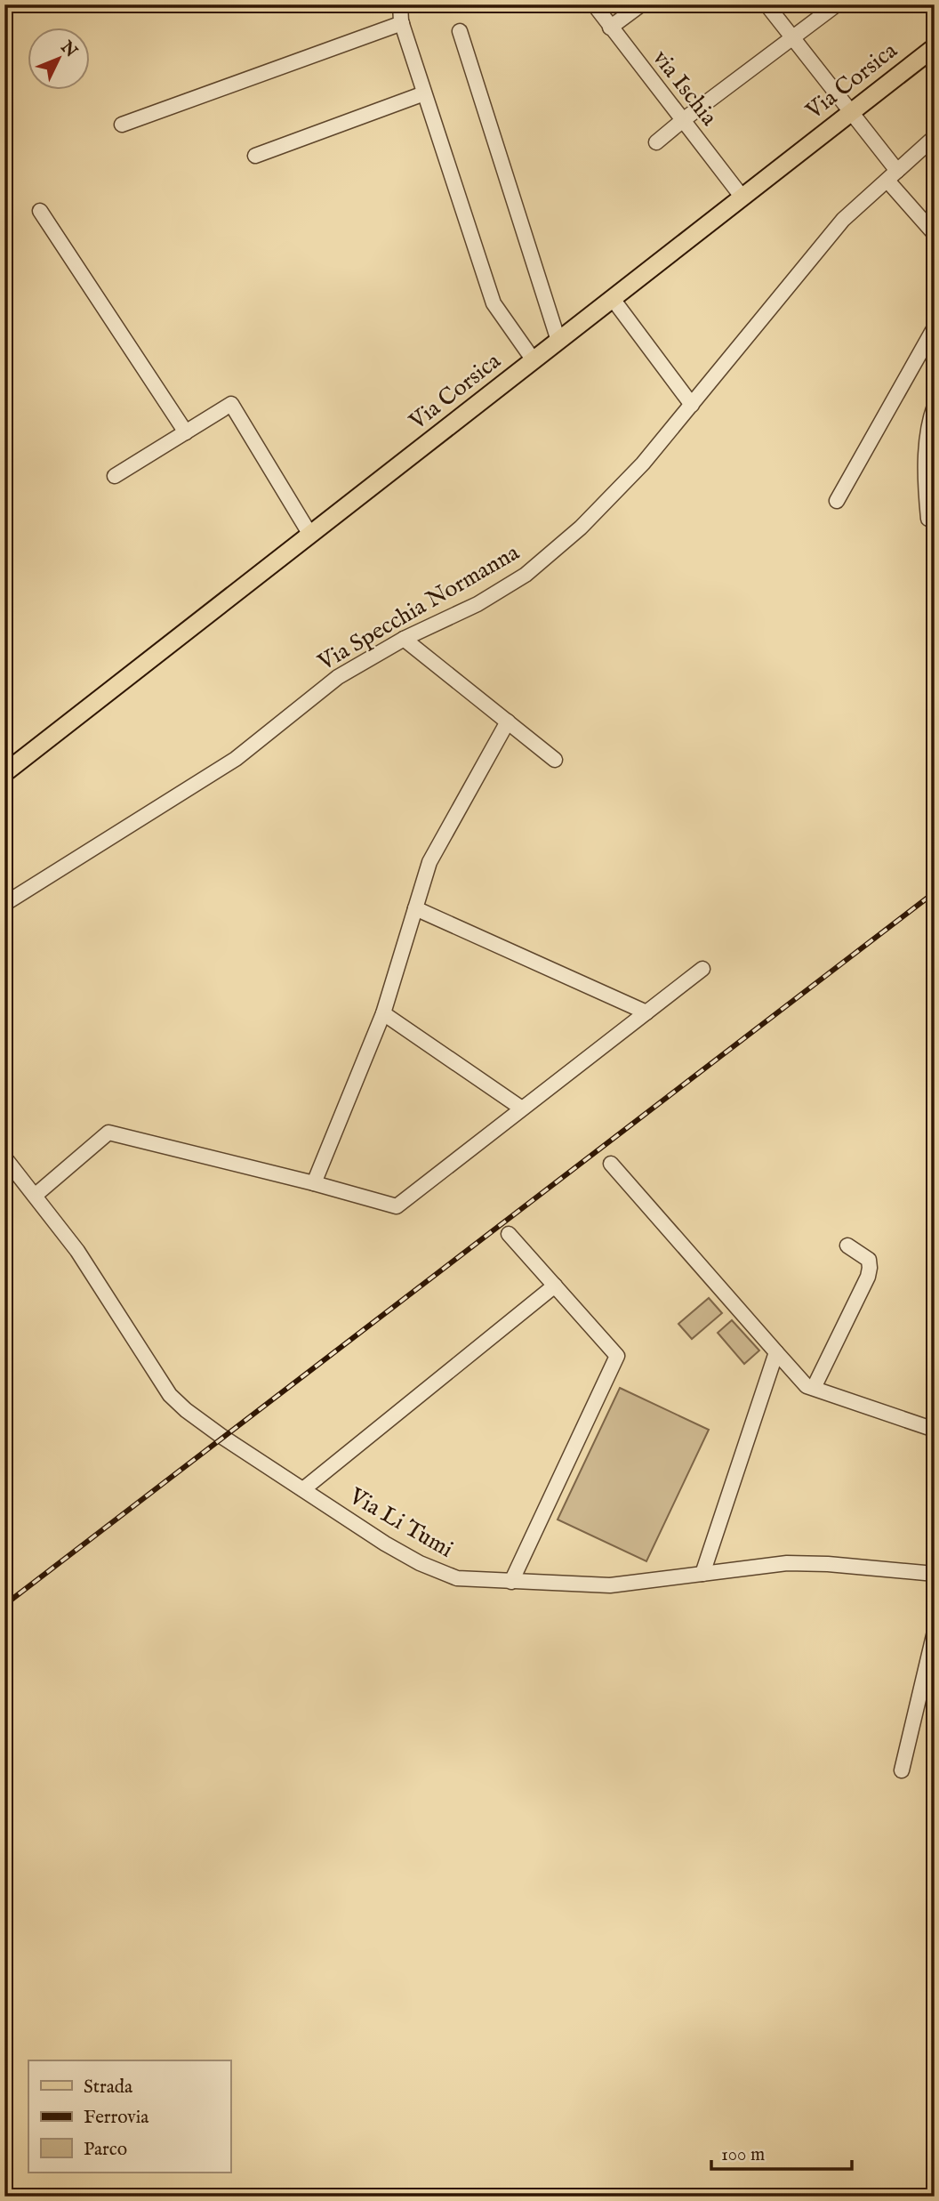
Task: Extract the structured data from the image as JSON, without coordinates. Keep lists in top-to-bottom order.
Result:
{
  "streets": {
    "main road": ["Via Corsica"],
    "street": ["via Ischia", "Via Specchia Normanna", "Via Li Tumi"]
  },
  "crossings": [
    ["Via Corsica", "via Ischia"]
  ],
  "legend": ["Strada", "Ferrovia", "Parco"],
  "scale_bar": "100 m",
  "north": "top right"
}
